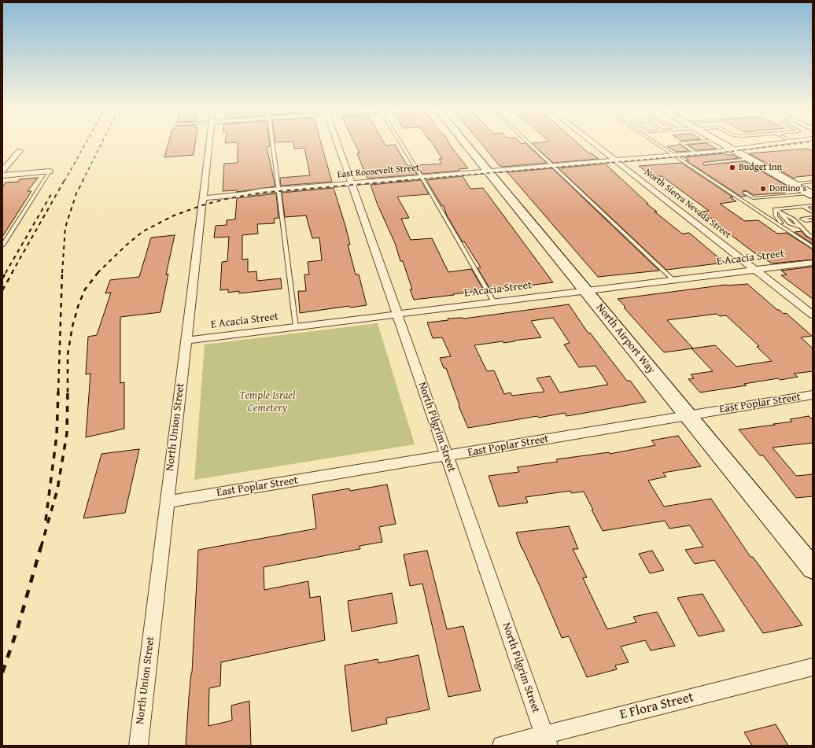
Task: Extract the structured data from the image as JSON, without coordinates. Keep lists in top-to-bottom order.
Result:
{
  "streets": {
    "main road": ["North Airport Way"],
    "street": [
      "East Roosevelt Street",
      "North Sierra Nevada Street",
      "E Acacia Street",
      "East Poplar Street",
      "North Union Street",
      "North Pilgrim Street",
      "E Flora Street"
    ]
  },
  "crossings": [
    ["East Roosevelt Street", "North Sierra Nevada Street"],
    ["East Roosevelt Street", "North Airport Way"],
    ["East Roosevelt Street", "North Union Street"],
    ["East Roosevelt Street", "North Pilgrim Street"],
    ["North Sierra Nevada Street", "E Acacia Street"],
    ["E Acacia Street", "North Airport Way"],
    ["E Acacia Street", "North Union Street"],
    ["E Acacia Street", "North Pilgrim Street"],
    ["North Airport Way", "East Poplar Street"],
    ["East Poplar Street", "North Union Street"],
    ["East Poplar Street", "North Pilgrim Street"],
    ["North Pilgrim Street", "E Flora Street"]
  ],
  "parks": ["Temple Israel Cemetery"],
  "places": ["Budget Inn", "Domino's"]
}
